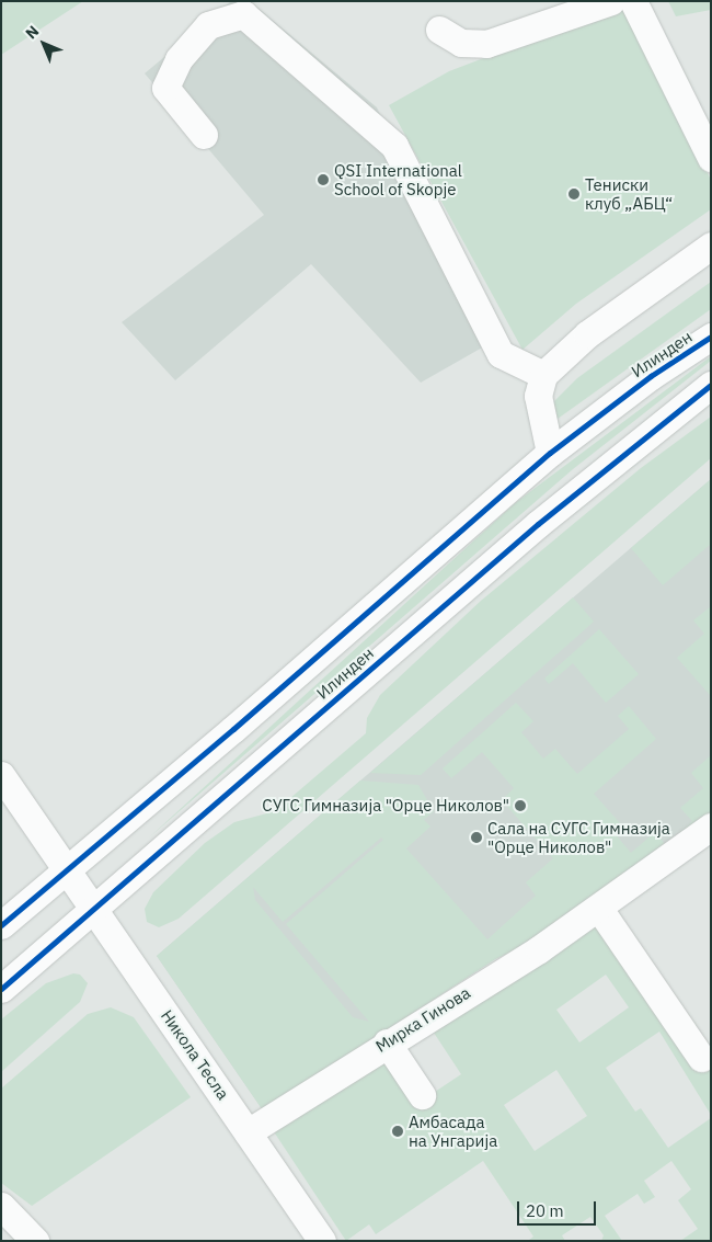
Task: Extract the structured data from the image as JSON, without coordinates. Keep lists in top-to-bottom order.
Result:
{
  "streets": {
    "street": ["Илинден", "Мирка Гинова", "Никола Тесла"]
  },
  "crossings": [
    ["Илинден", "Никола Тесла"],
    ["Мирка Гинова", "Никола Тесла"]
  ],
  "places": [
    "QSI International School of Skopje",
    "Тениски клуб „АБЦ“",
    "СУГС Гимназија \"Орце Николов\"",
    "Сала на СУГС Гимназија \"Орце Николов\"",
    "Амбасада на Унгарија"
  ],
  "scale_bar": "20 m",
  "north": "top left"
}
